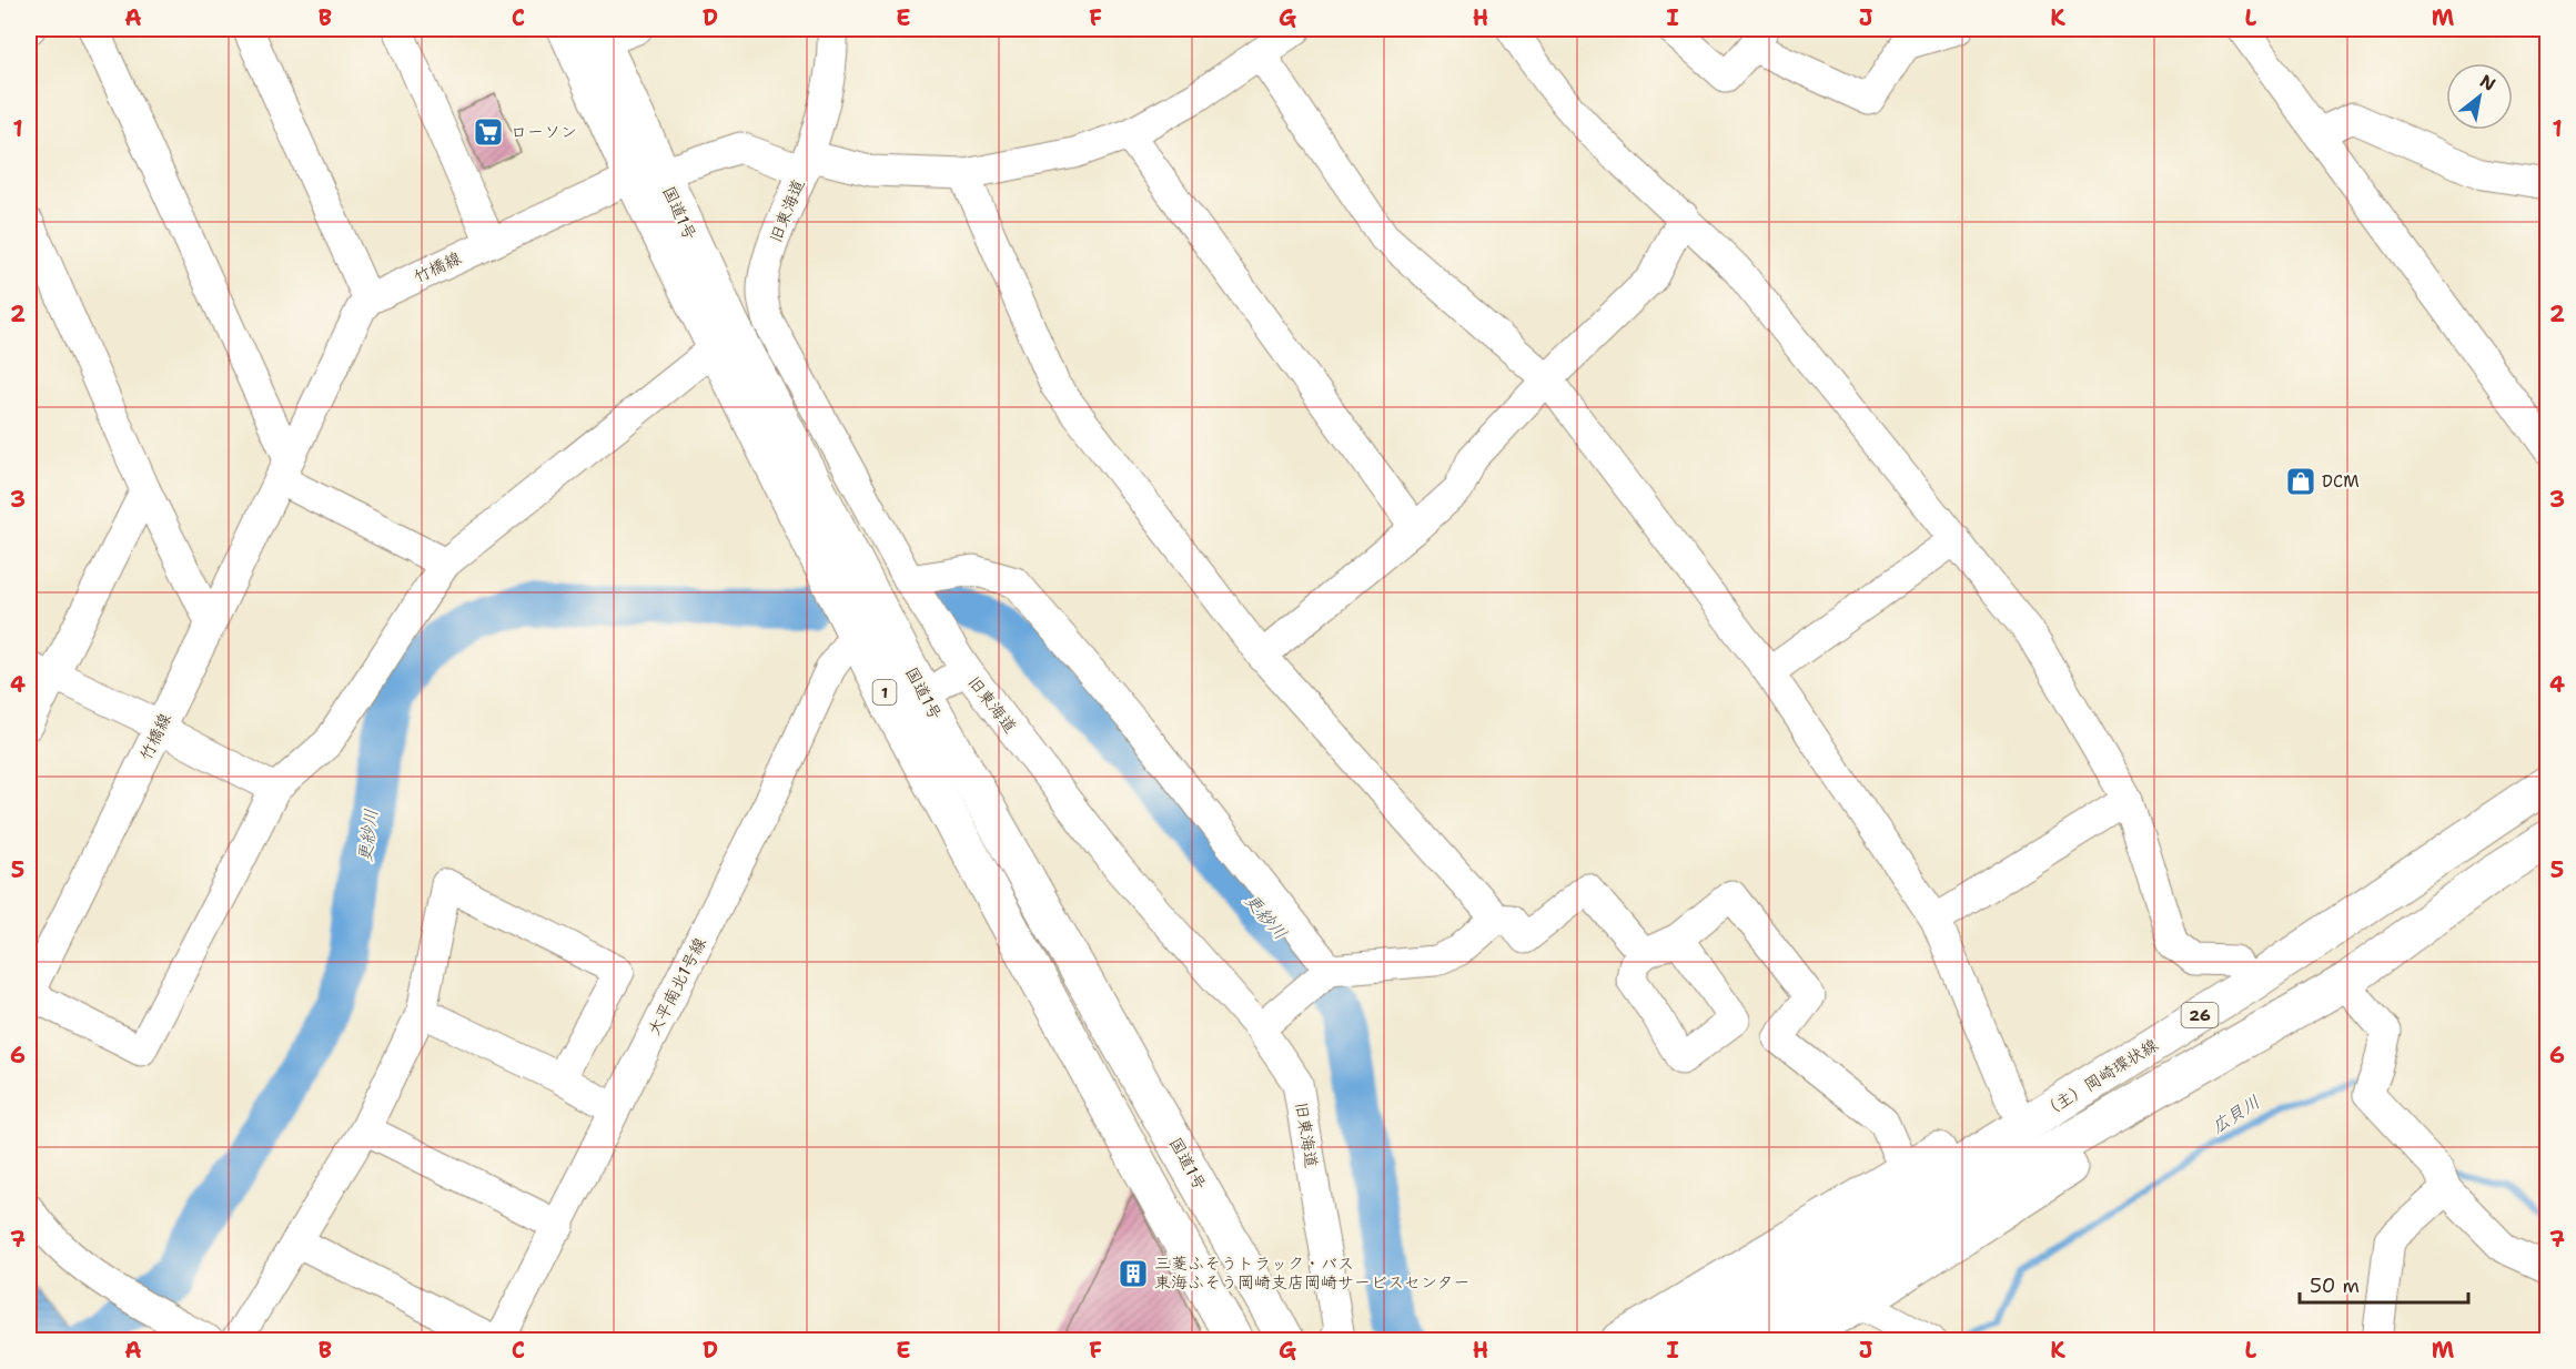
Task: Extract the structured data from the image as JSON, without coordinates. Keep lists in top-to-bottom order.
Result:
{
  "streets": {
    "main road": [
      "国道1号",
      "1",
      "26",
      "（主）岡崎環状線"
    ],
    "street": ["旧東海道", "竹橋線", "大平南北1号線"]
  },
  "crossings": [
    ["旧東海道", "竹橋線"],
    ["国道1号", "竹橋線"],
    ["国道1号", "大平南北1号線"],
    ["26", "（主）岡崎環状線"]
  ],
  "water": ["更紗川", "広貝川"],
  "places": {
    "supermarket": ["ローソン"],
    "shop": ["DCM"],
    "building": ["三菱ふそうトラック・バス 東海ふそう岡崎支店岡崎サービスセンター"]
  },
  "scale_bar": "50 m",
  "north": "top right",
  "grid": {
    "columns": [
      "A",
      "B",
      "C",
      "D",
      "E",
      "F",
      "G",
      "H",
      "I",
      "J",
      "K",
      "L",
      "M"
    ],
    "rows": [
      "1",
      "2",
      "3",
      "4",
      "5",
      "6",
      "7"
    ]
  }
}
